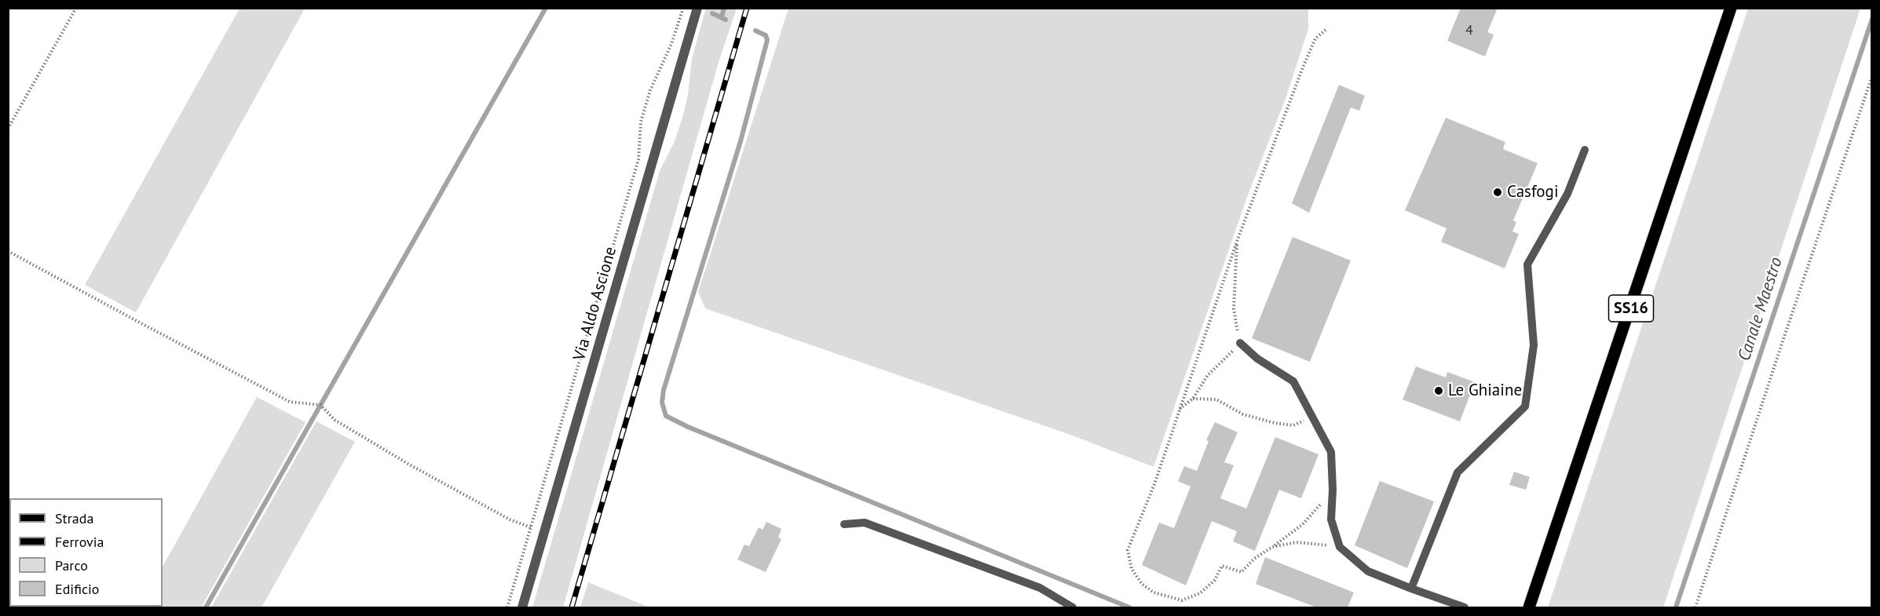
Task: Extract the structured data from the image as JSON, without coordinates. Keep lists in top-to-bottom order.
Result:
{
  "streets": {
    "main road": ["SS16"],
    "street": ["Via Aldo Ascione"]
  },
  "water": ["Canale Maestro"],
  "places": ["Casfogi", "Le Ghiaine"],
  "house_numbers": ["4"],
  "legend": [
    "Strada",
    "Ferrovia",
    "Parco",
    "Edificio"
  ]
}
